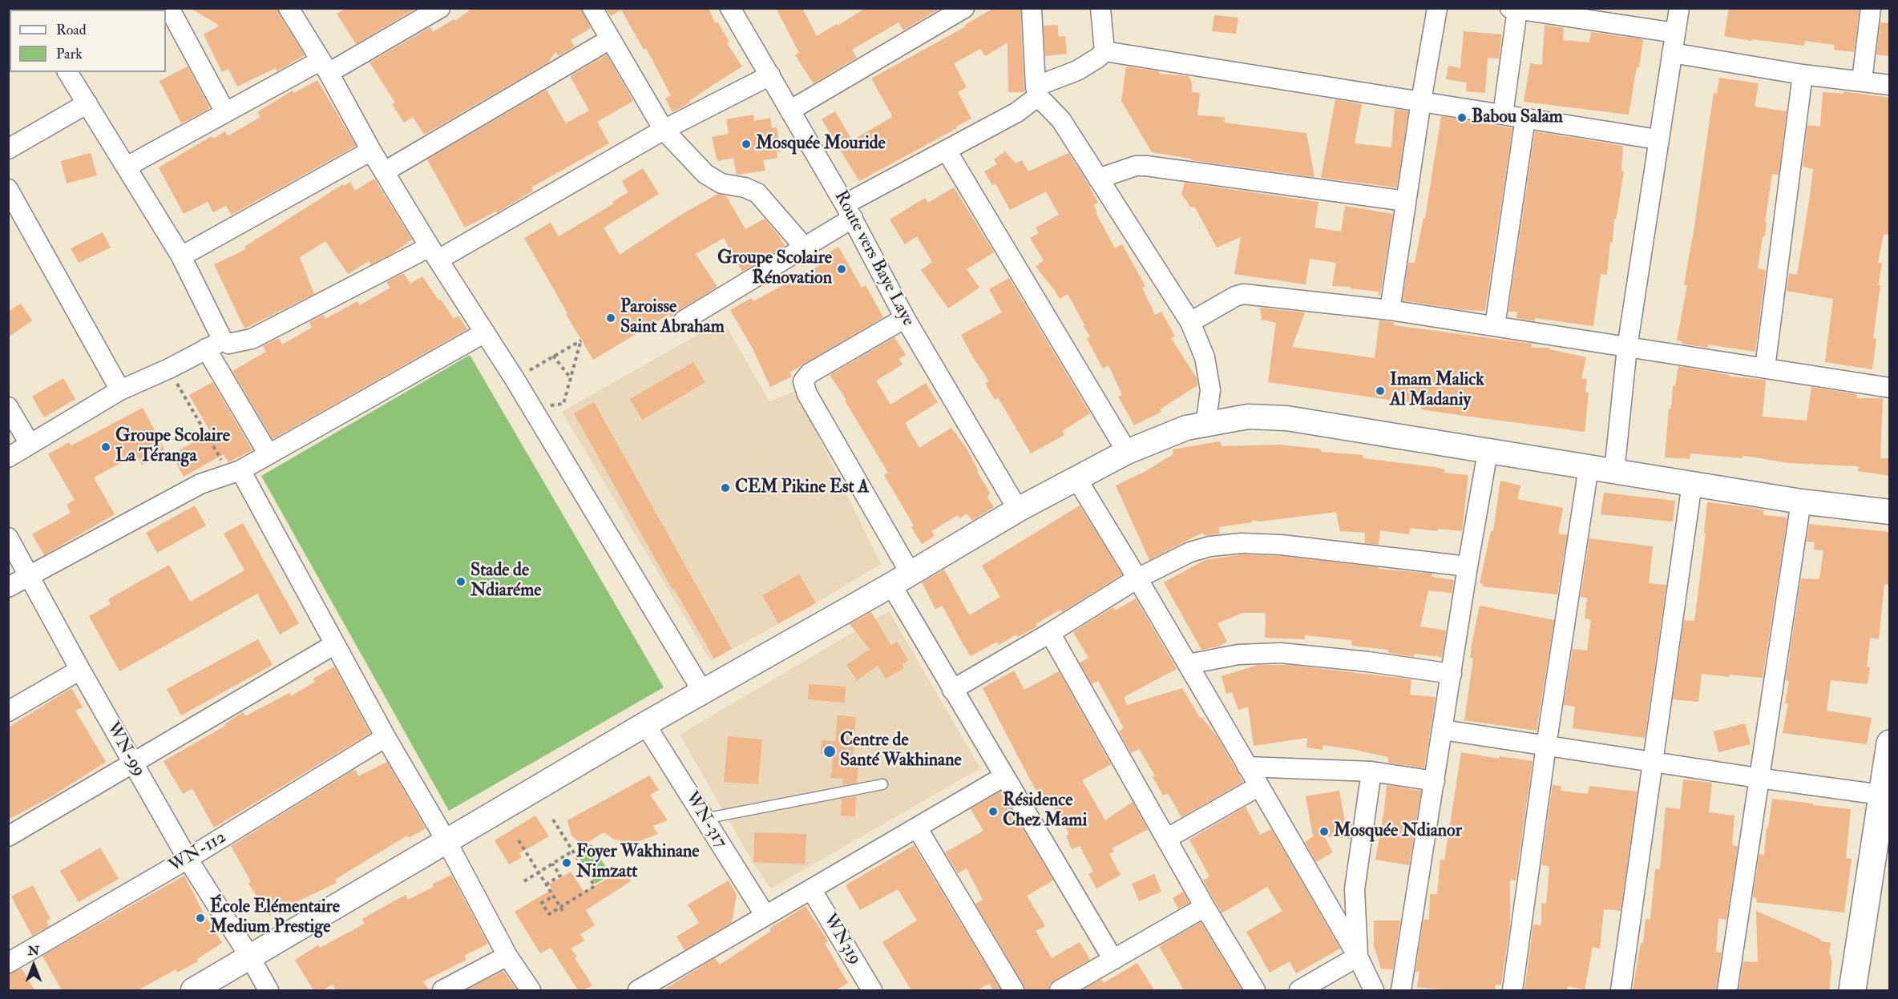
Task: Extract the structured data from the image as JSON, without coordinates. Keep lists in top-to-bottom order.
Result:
{
  "streets": {
    "street": [
      "Route vers Baye Laye",
      "WN-99",
      "WN-317",
      "WN-112",
      "WN319"
    ]
  },
  "crossings": [
    ["WN-99", "WN-112"]
  ],
  "places": [
    "Babou Salam",
    "Mosquée Mouride",
    "Groupe Scolaire Rénovation",
    "Paroisse Saint Abraham",
    "Imam Malick Al Madaniy",
    "Groupe Scolaire La Téranga",
    "CEM Pikine Est A",
    "Stade de Ndiaréme",
    "Centre de Santé Wakhinane",
    "Résidence Chez Mami",
    "Mosquée Ndianor",
    "Foyer Wakhinane Nimzatt",
    "École Elémentaire Medium Prestige"
  ],
  "legend": ["Road", "Park"],
  "north": "top"
}
